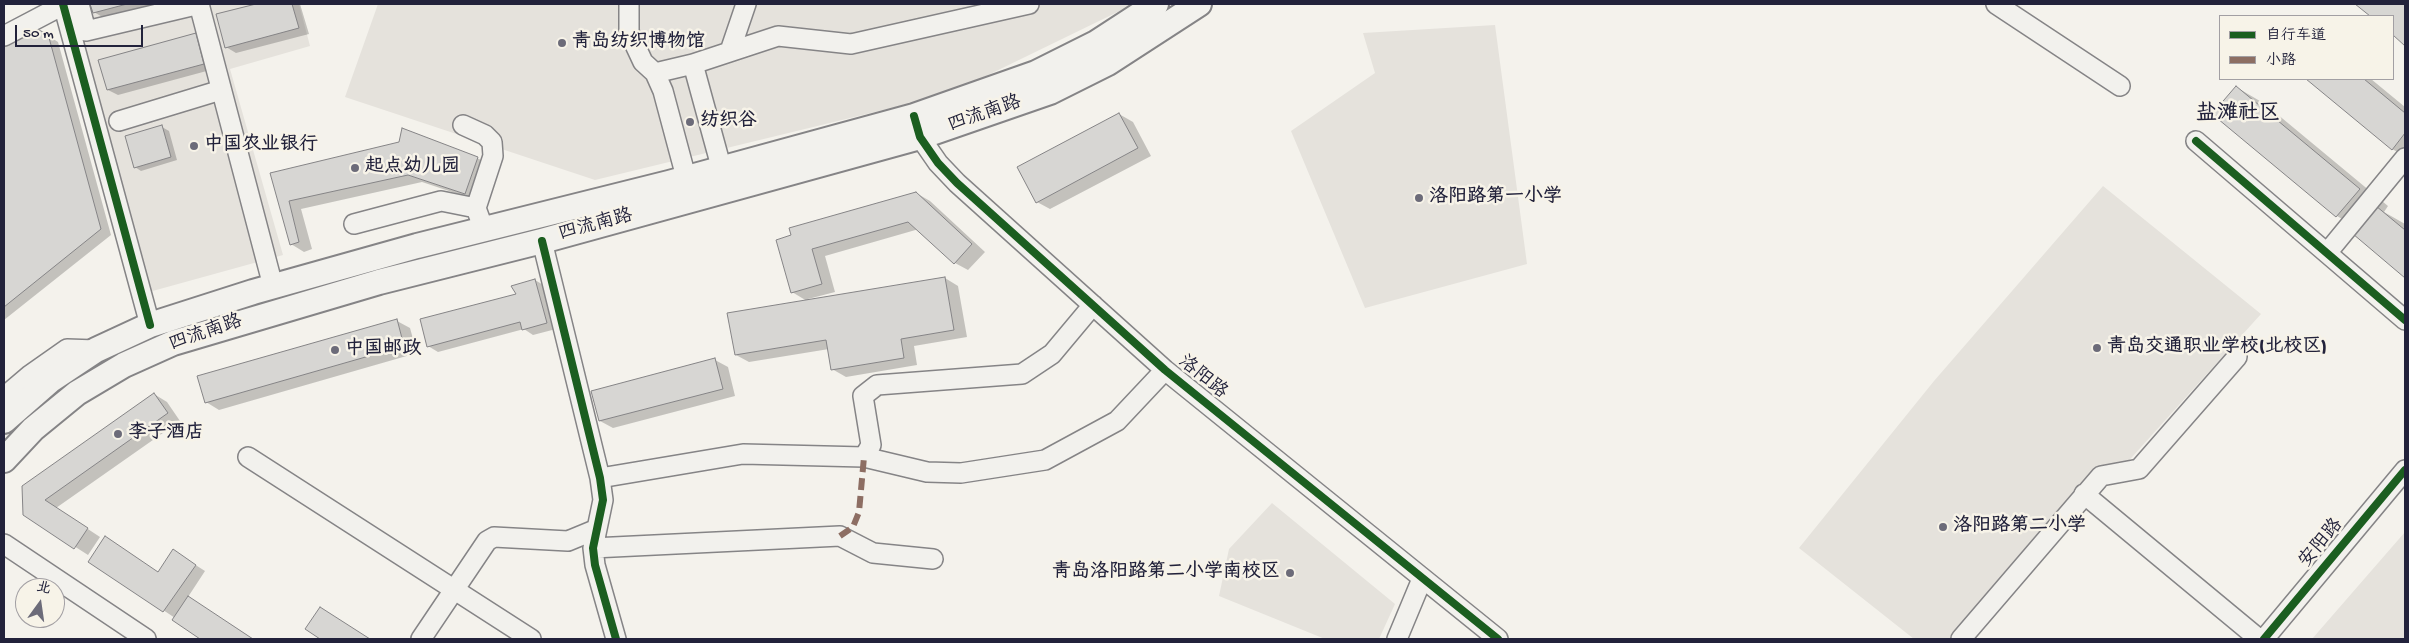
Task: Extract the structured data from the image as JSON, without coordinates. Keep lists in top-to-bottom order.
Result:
{
  "streets": {
    "main road": ["四流南路"],
    "street": ["洛阳路", "安阳路"]
  },
  "crossings": [
    ["四流南路", "洛阳路"]
  ],
  "districts": ["盐滩社区"],
  "places": [
    "青岛纺织博物馆",
    "纺织谷",
    "中国农业银行",
    "起点幼儿园",
    "洛阳路第一小学",
    "青岛交通职业学校(北校区)",
    "中国邮政",
    "李子酒店",
    "洛阳路第二小学",
    "青岛洛阳路第二小学南校区"
  ],
  "legend": ["自行车道", "小路"],
  "scale_bar": "50 m",
  "north": "top"
}
